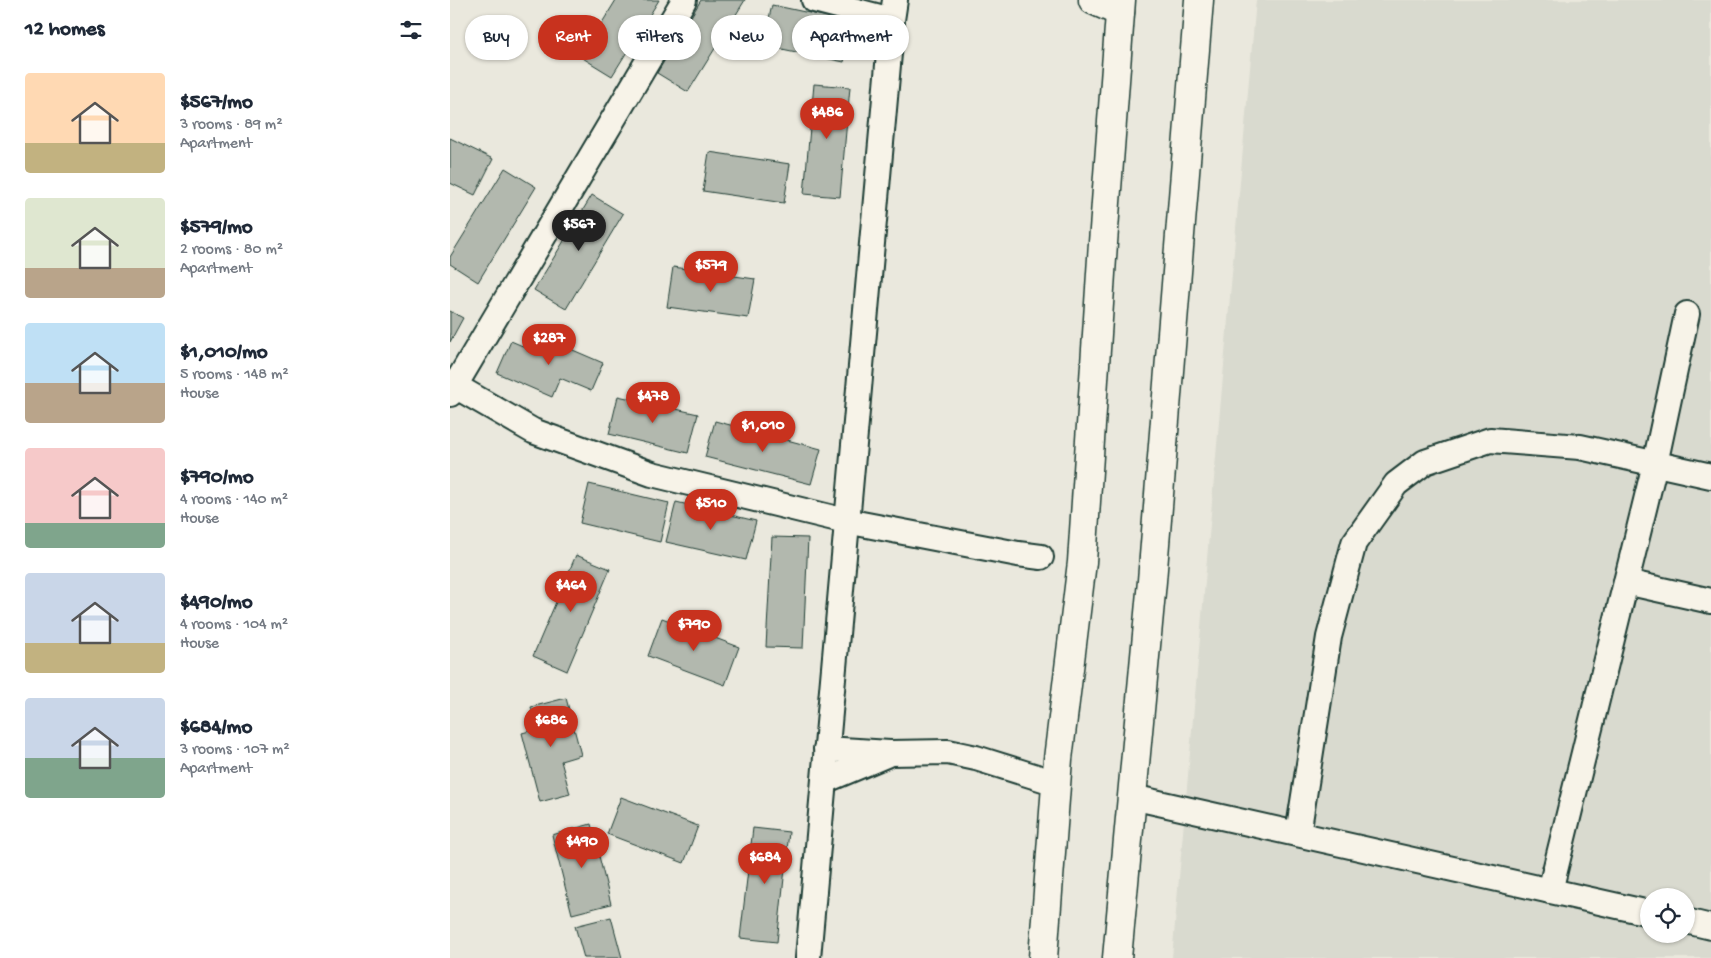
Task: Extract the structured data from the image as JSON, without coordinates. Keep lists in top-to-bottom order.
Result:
{
  "page": {
    "heading": "12 homes",
    "chip": [
      "Buy",
      "Rent",
      "Filters",
      "New",
      "Apartment"
    ],
    "list": [
      {
        "name": "$567/mo",
        "note": "3 rooms · 89 m² · Apartment"
      },
      {
        "name": "$579/mo",
        "note": "2 rooms · 80 m² · Apartment"
      },
      {
        "name": "$1,010/mo",
        "note": "5 rooms · 148 m² · House"
      },
      {
        "name": "$790/mo",
        "note": "4 rooms · 140 m² · House"
      },
      {
        "name": "$490/mo",
        "note": "4 rooms · 104 m² · House"
      },
      {
        "name": "$684/mo",
        "note": "3 rooms · 107 m² · Apartment"
      }
    ],
    "price": [
      "$486",
      "$567",
      "$579",
      "$287",
      "$478",
      "$1,010",
      "$510",
      "$464",
      "$790",
      "$686",
      "$490",
      "$684"
    ]
  }
}
